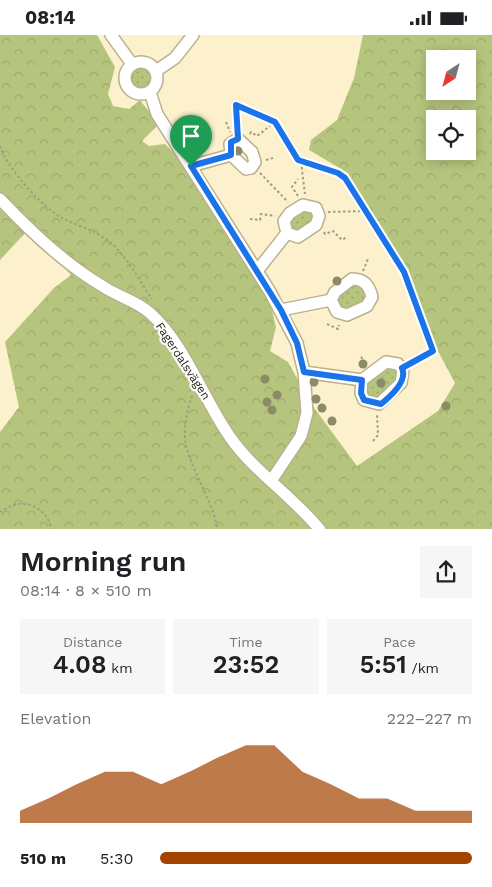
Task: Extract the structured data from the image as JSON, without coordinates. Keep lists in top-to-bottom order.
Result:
{
  "streets": {
    "street": ["Fagerdalsvägen"]
  },
  "north": "bottom left",
  "page": {
    "status": "08:14",
    "heading": ["Morning run", "08:14 · 8 × 510 m"],
    "stats": [
      ["Distance", "4.08 km"],
      ["Time", "23:52"],
      ["Pace", "5:51 /km"]
    ],
    "chart": ["Elevation", "222–227 m"],
    "list": [
      {
        "name": "510 m",
        "note": "5:30"
      }
    ]
  }
}
